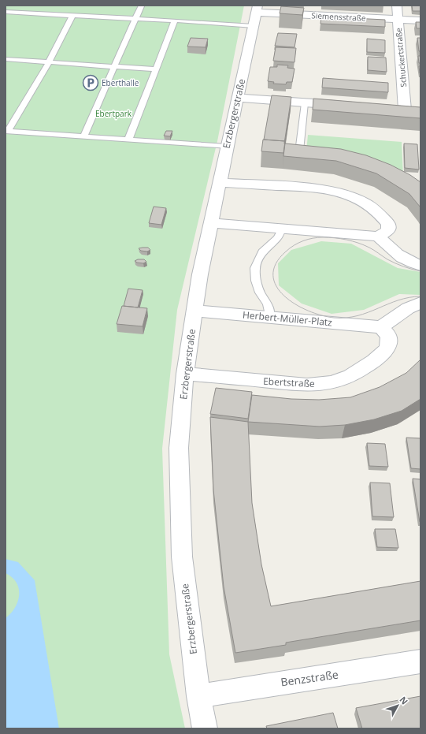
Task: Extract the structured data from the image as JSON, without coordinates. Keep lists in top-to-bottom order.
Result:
{
  "streets": {
    "street": [
      "Siemensstraße",
      "Schuckertstraße",
      "Erzbergerstraße",
      "Herbert-Müller-Platz",
      "Ebertstraße",
      "Benzstraße"
    ]
  },
  "crossings": [
    ["Siemensstraße", "Schuckertstraße"],
    ["Siemensstraße", "Erzbergerstraße"],
    ["Erzbergerstraße", "Herbert-Müller-Platz"],
    ["Erzbergerstraße", "Ebertstraße"],
    ["Erzbergerstraße", "Benzstraße"],
    ["Herbert-Müller-Platz", "Ebertstraße"]
  ],
  "parks": ["Ebertpark"],
  "places": {
    "parking": ["Eberthalle"]
  },
  "north": "top right"
}
